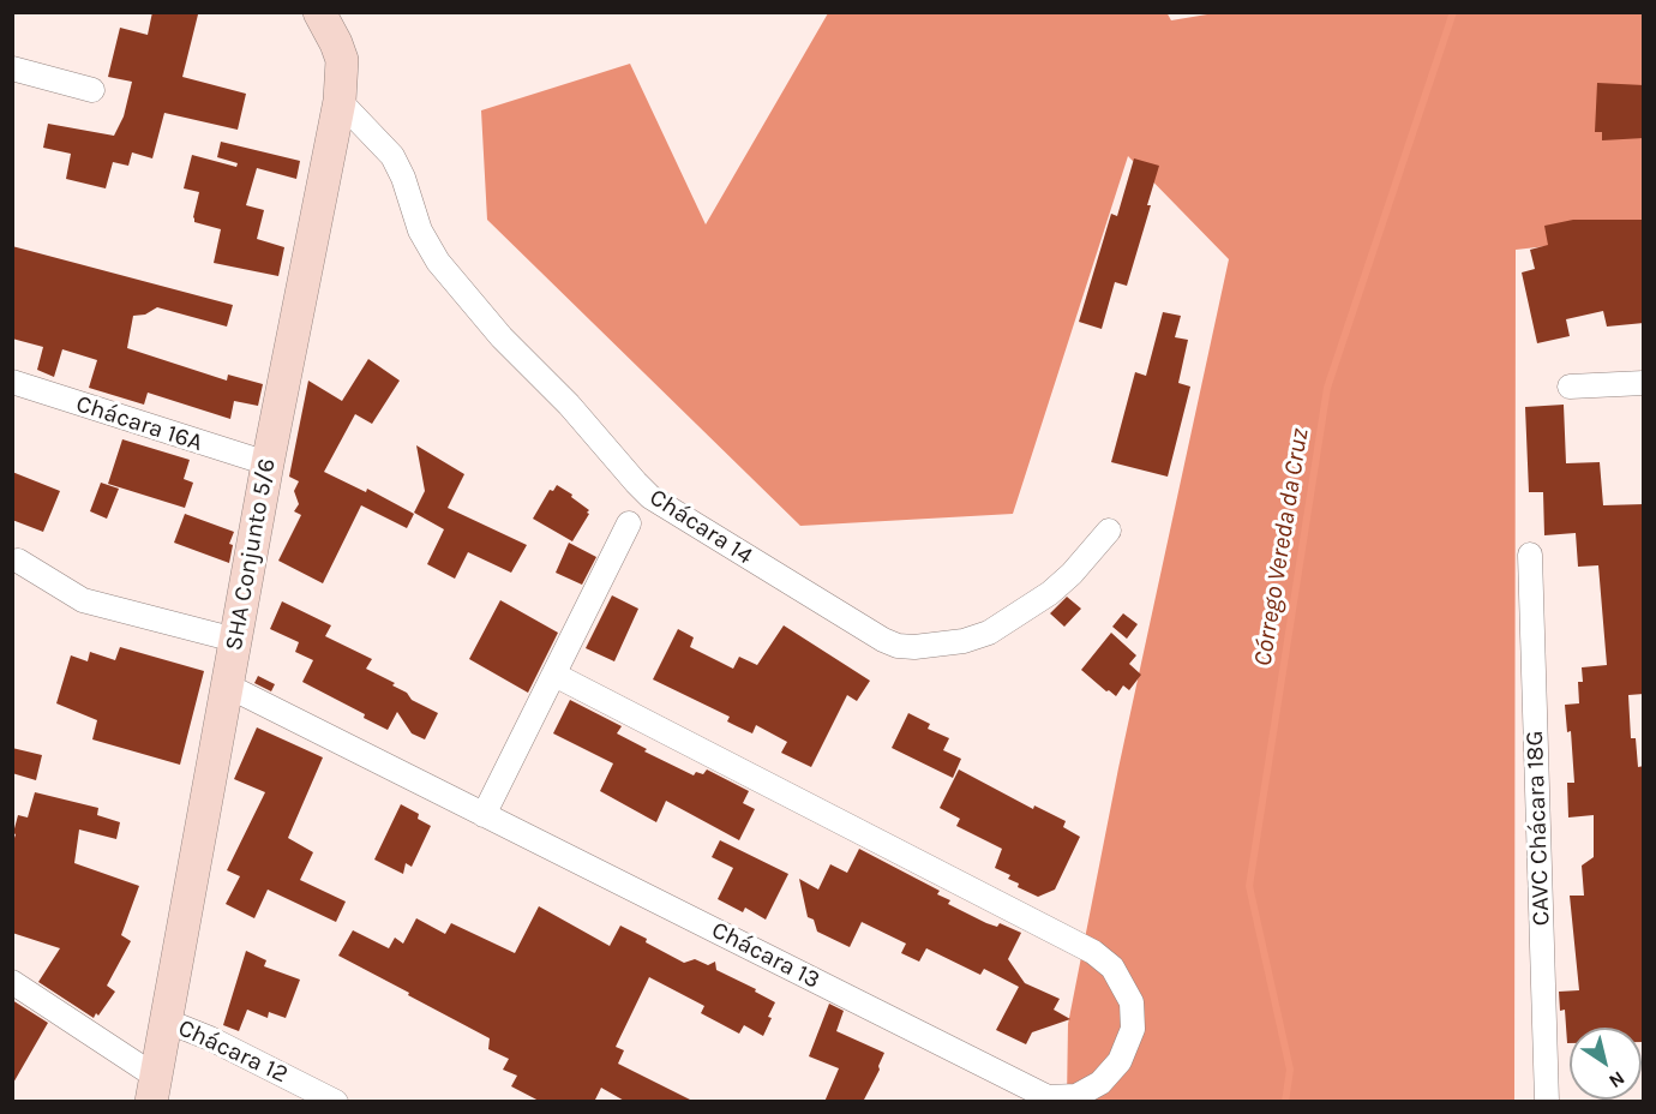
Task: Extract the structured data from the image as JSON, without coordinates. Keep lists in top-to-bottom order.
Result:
{
  "streets": {
    "street": [
      "Chácara 16A",
      "Chácara 14",
      "SHA Conjunto 5/6",
      "CAVC Chácara 18G",
      "Chácara 13",
      "Chácara 12"
    ]
  },
  "crossings": [
    ["Chácara 16A", "SHA Conjunto 5/6"],
    ["Chácara 14", "SHA Conjunto 5/6"],
    ["SHA Conjunto 5/6", "Chácara 13"],
    ["SHA Conjunto 5/6", "Chácara 12"]
  ],
  "water": ["Córrego Vereda da Cruz"],
  "north": "bottom right"
}
